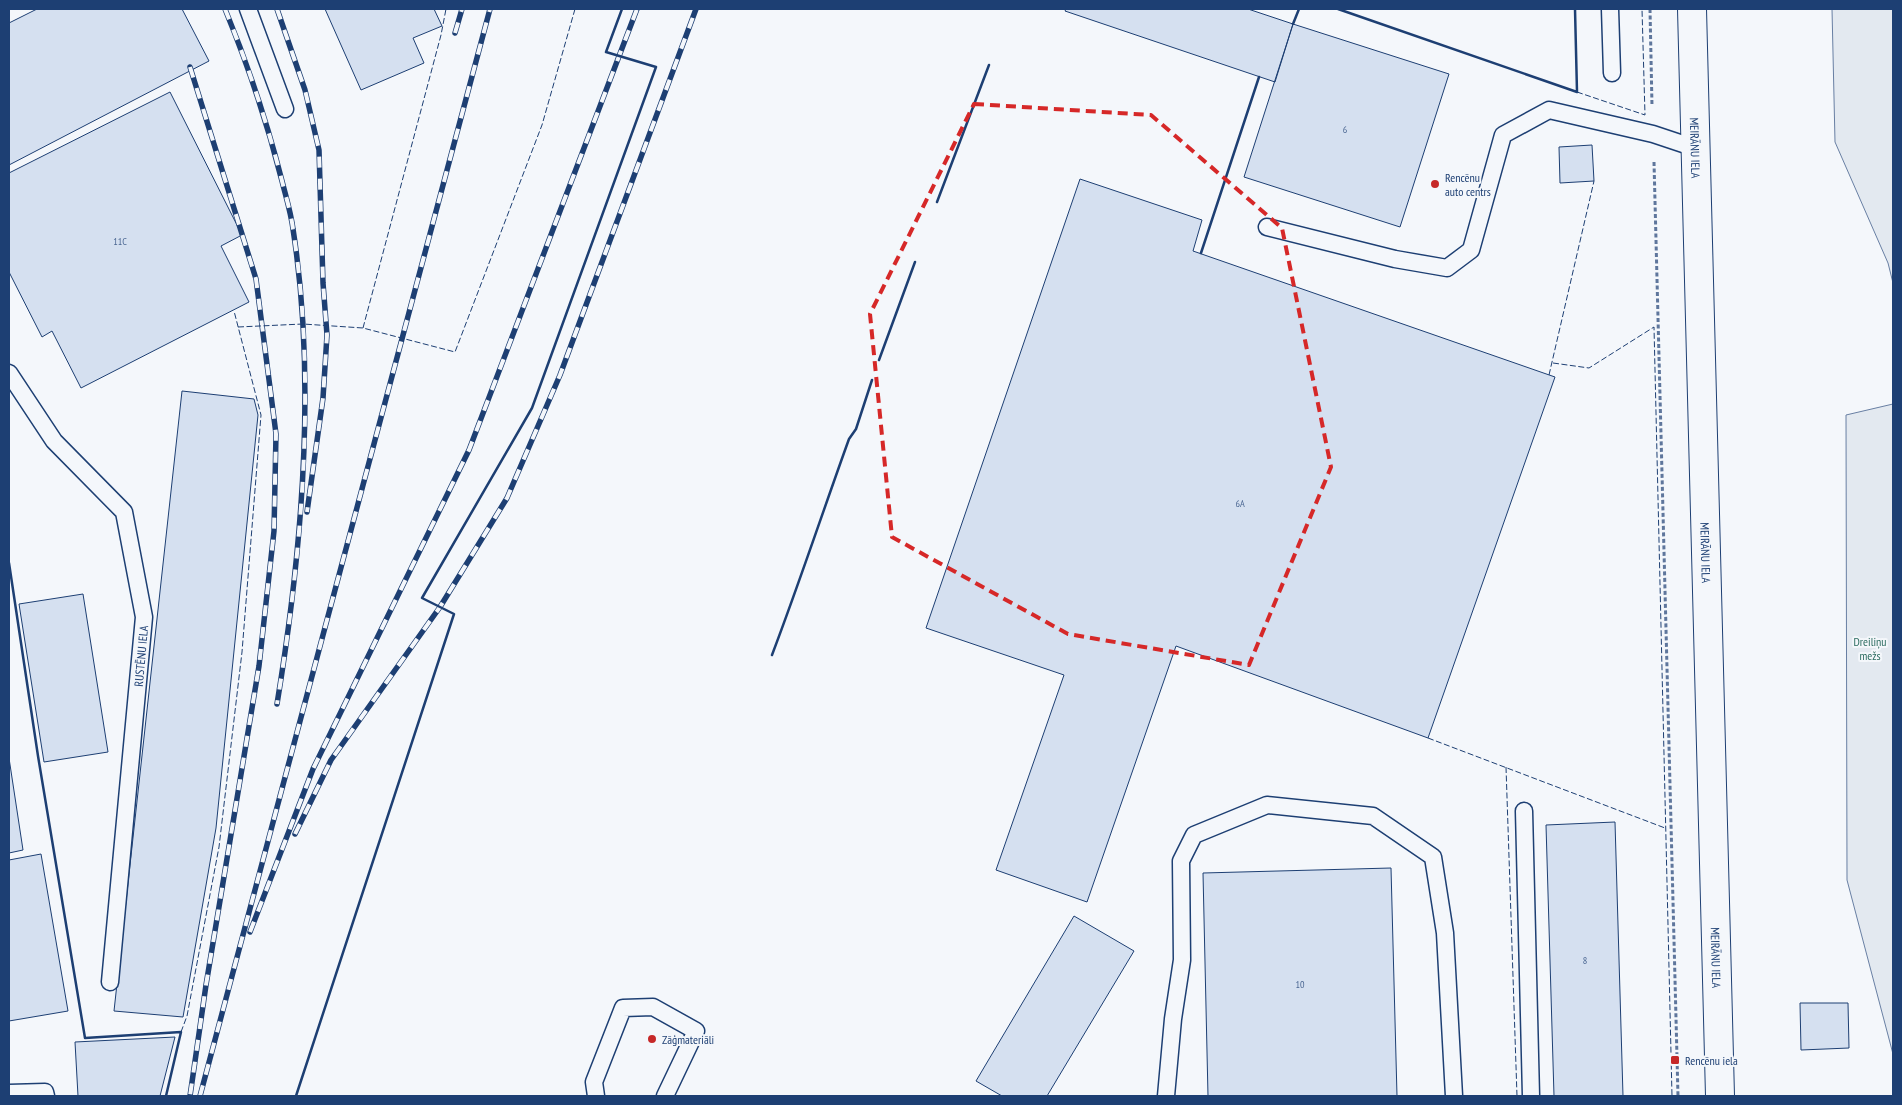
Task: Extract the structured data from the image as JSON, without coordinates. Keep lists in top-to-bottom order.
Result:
{
  "streets": {
    "street": ["MEIRĀNU IELA"],
    "lane": ["RUSTĒNU IELA"]
  },
  "parks": ["Dreiliņu mežs"],
  "places": {
    "other": ["Rencēnu auto centrs", "Zāģmateriāli"],
    "transit": ["Rencēnu iela"]
  },
  "house_numbers": [
    "6",
    "11C",
    "6A",
    "8",
    "10"
  ]
}
